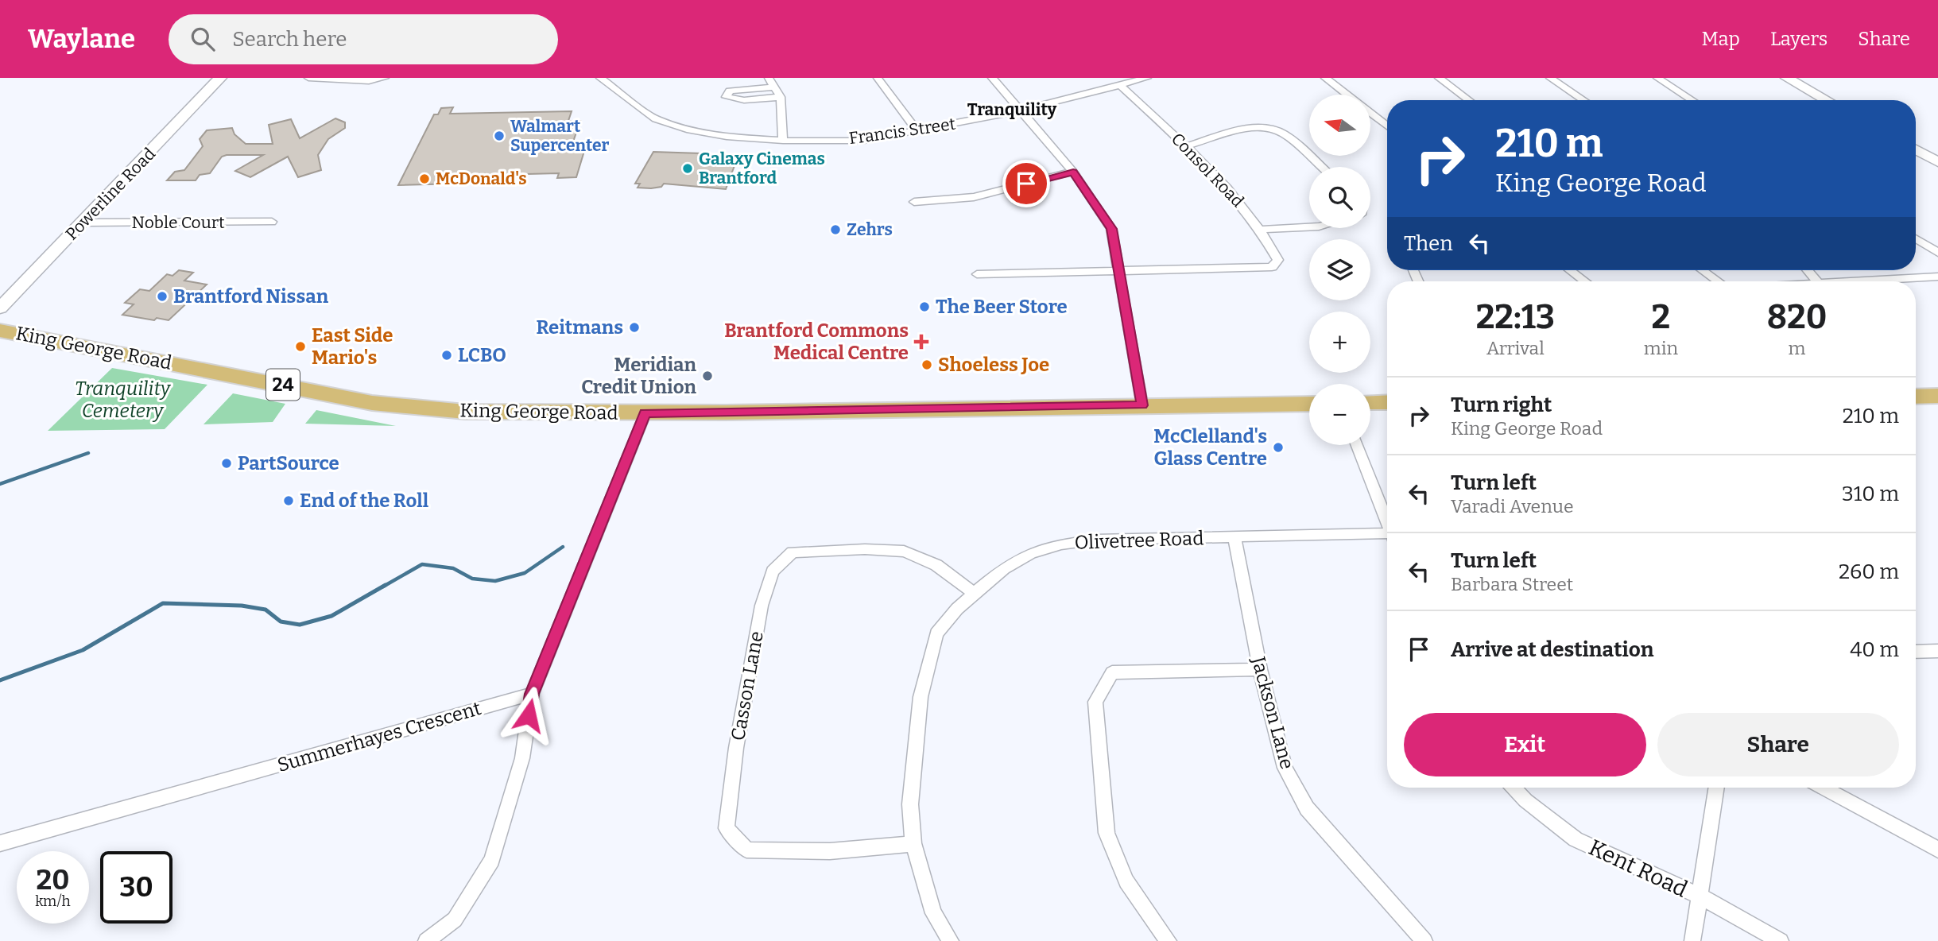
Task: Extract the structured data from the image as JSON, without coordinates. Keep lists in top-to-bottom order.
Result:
{
  "streets": {
    "main road": ["Powerline Road", "King George Road", "24"],
    "street": [
      "Francis Street",
      "Consol Road",
      "Noble Court",
      "Olivetree Road",
      "Casson Lane",
      "Jackson Lane",
      "Summerhayes Crescent",
      "Kent Road"
    ]
  },
  "crossings": [
    ["Francis Street", "Consol Road"],
    ["Powerline Road", "Noble Court"],
    ["Olivetree Road", "Casson Lane"],
    ["Olivetree Road", "Jackson Lane"]
  ],
  "districts": ["Tranquility"],
  "parks": ["Tranquility Cemetery"],
  "places": {
    "other": [
      "Walmart Supercenter",
      "Galaxy Cinemas Brantford",
      "McDonald's",
      "Zehrs",
      "Brantford Nissan",
      "The Beer Store",
      "Reitmans",
      "East Side Mario's",
      "LCBO",
      "Shoeless Joe",
      "Meridian Credit Union",
      "McClelland's Glass Centre",
      "PartSource",
      "End of the Roll"
    ],
    "health": ["Brantford Commons Medical Centre"]
  },
  "north": "left",
  "page": {
    "header": "Waylane",
    "search": "Search here",
    "nav": ["Map", "Layers", "Share"],
    "map_buttons": ["+", "−"],
    "turn": ["210 m", "King George Road"],
    "then": "Then",
    "eta": [
      "22:13",
      "Arrival",
      "2",
      "min",
      "820",
      "m"
    ],
    "list": [
      {
        "name": "Turn right",
        "note": "King George Road",
        "value": "210 m"
      },
      {
        "name": "Turn left",
        "note": "Varadi Avenue",
        "value": "310 m"
      },
      {
        "name": "Turn left",
        "note": "Barbara Street",
        "value": "260 m"
      },
      {
        "name": "Arrive at destination",
        "value": "40 m"
      }
    ],
    "buttons": ["Exit", "Share"],
    "speed": "20 km/h",
    "limit": "30"
  }
}
